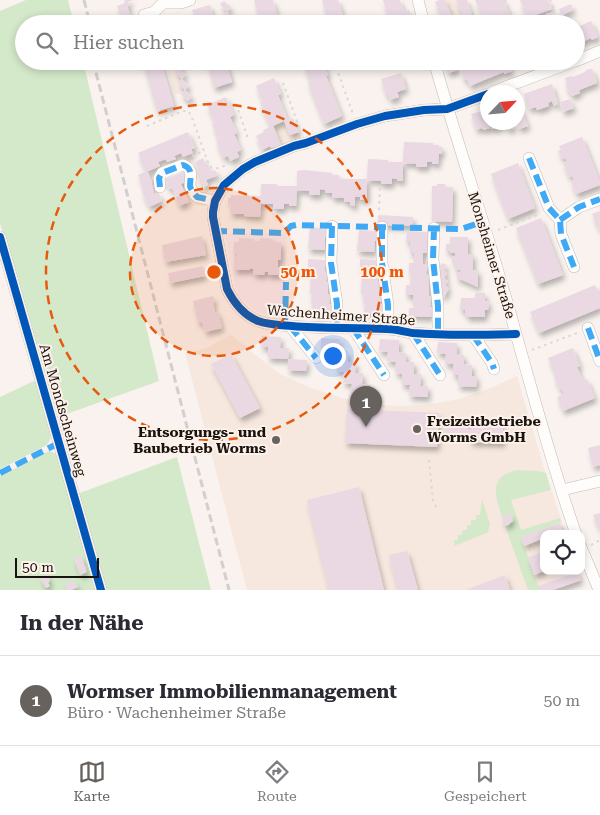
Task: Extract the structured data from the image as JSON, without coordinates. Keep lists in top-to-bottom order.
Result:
{
  "streets": {
    "street": ["Monsheimer Straße", "Wachenheimer Straße", "Am Mondscheinweg"]
  },
  "crossings": [
    ["Monsheimer Straße", "Wachenheimer Straße"]
  ],
  "places": ["Freizeitbetriebe Worms GmbH", "Entsorgungs- und Baubetrieb Worms"],
  "scale_bar": "50 m",
  "north": "top right",
  "page": {
    "search": "Hier suchen",
    "pins": "1",
    "scale": "50 m",
    "heading": "In der Nähe",
    "list": [
      {
        "mark": "1",
        "name": "Wormser Immobilienmanagement",
        "note": "Büro · Wachenheimer Straße",
        "value": "50 m"
      }
    ],
    "nav": ["Karte", "Route", "Gespeichert"]
  },
  "rings": ["50 m", "100 m"]
}
